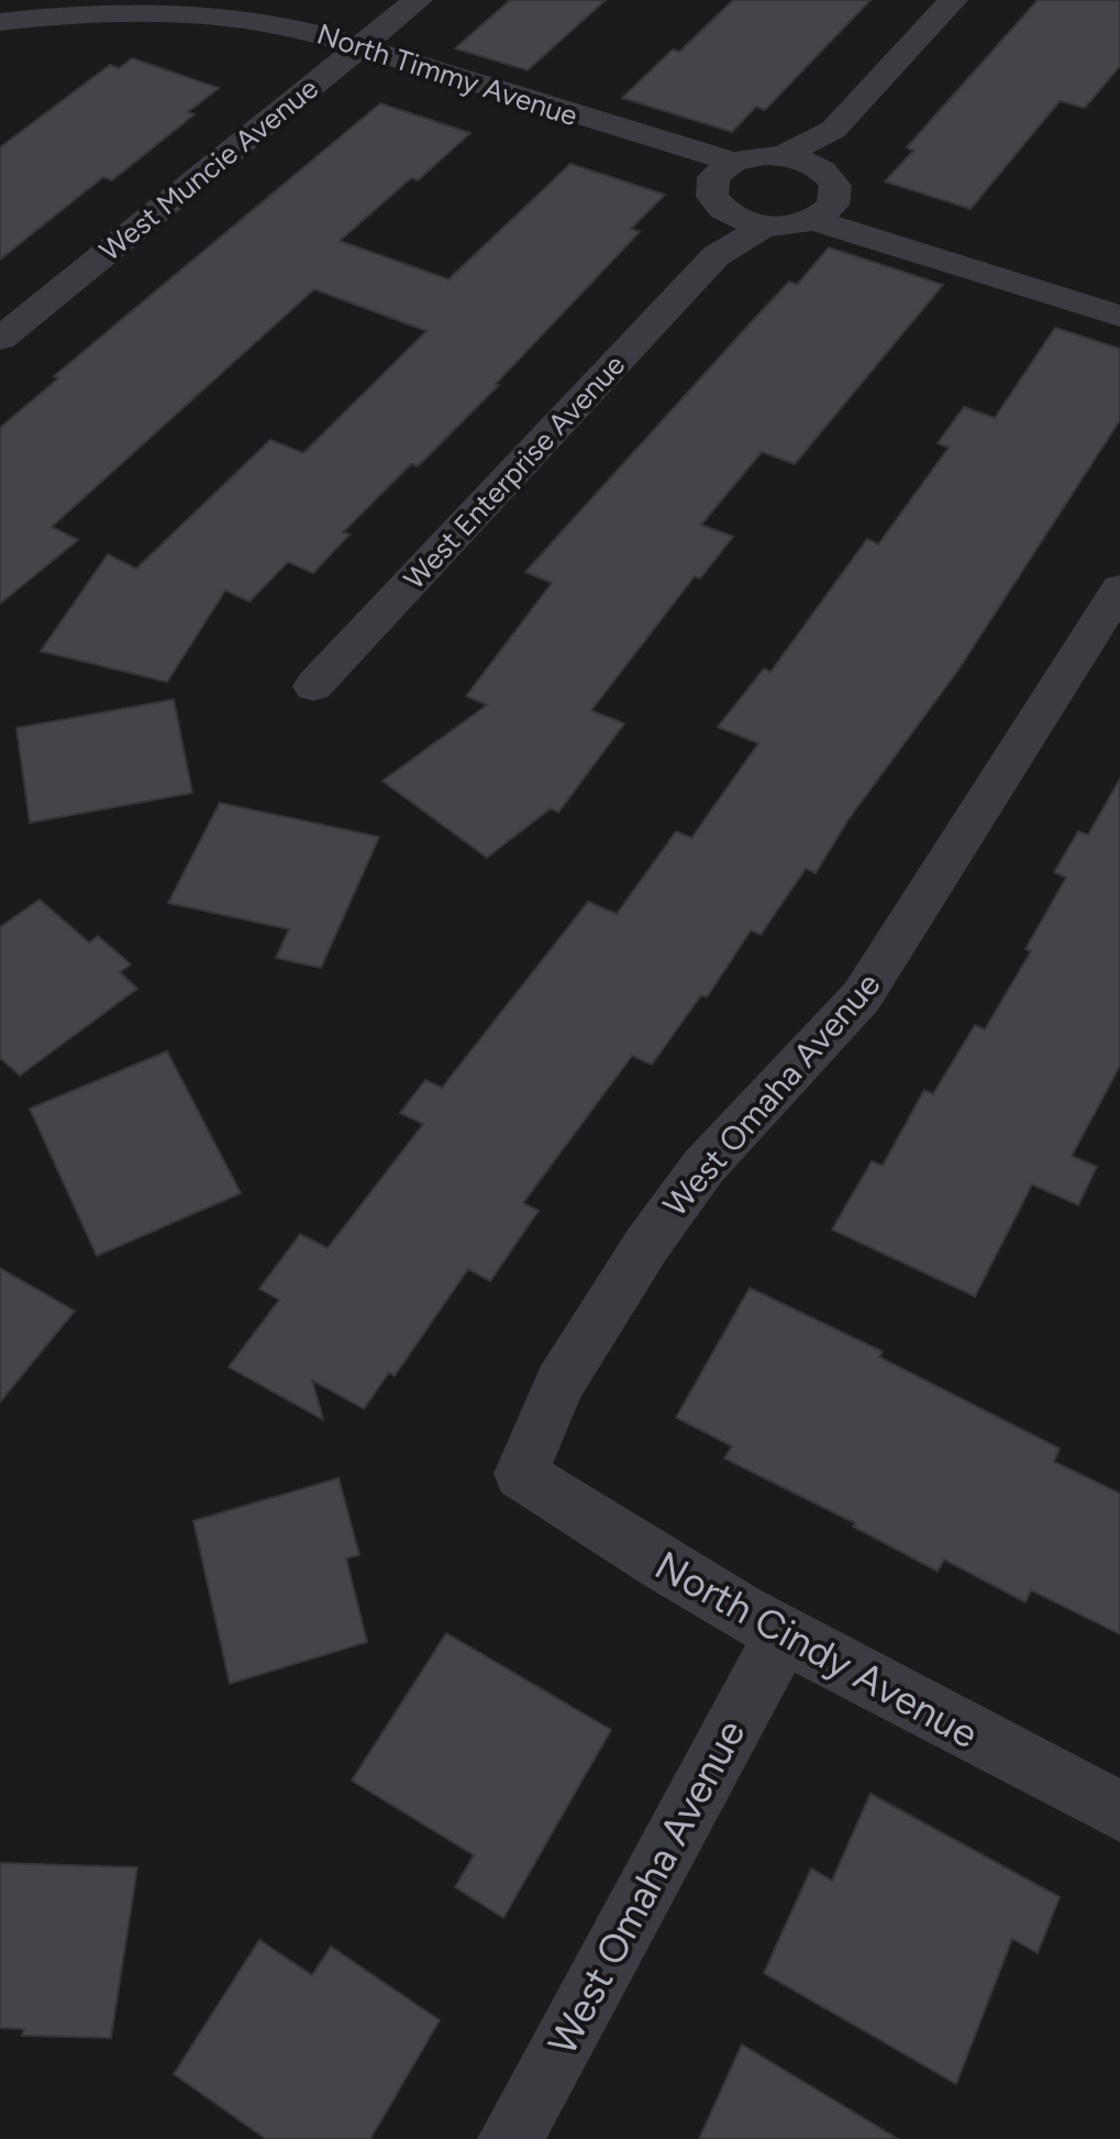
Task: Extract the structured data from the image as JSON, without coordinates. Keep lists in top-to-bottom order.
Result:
{
  "streets": {
    "street": [
      "North Timmy Avenue",
      "West Muncie Avenue",
      "West Enterprise Avenue",
      "West Omaha Avenue",
      "North Cindy Avenue"
    ]
  },
  "crossings": [
    ["North Timmy Avenue", "West Muncie Avenue"],
    ["North Timmy Avenue", "West Enterprise Avenue"],
    ["West Omaha Avenue", "North Cindy Avenue"]
  ]
}
